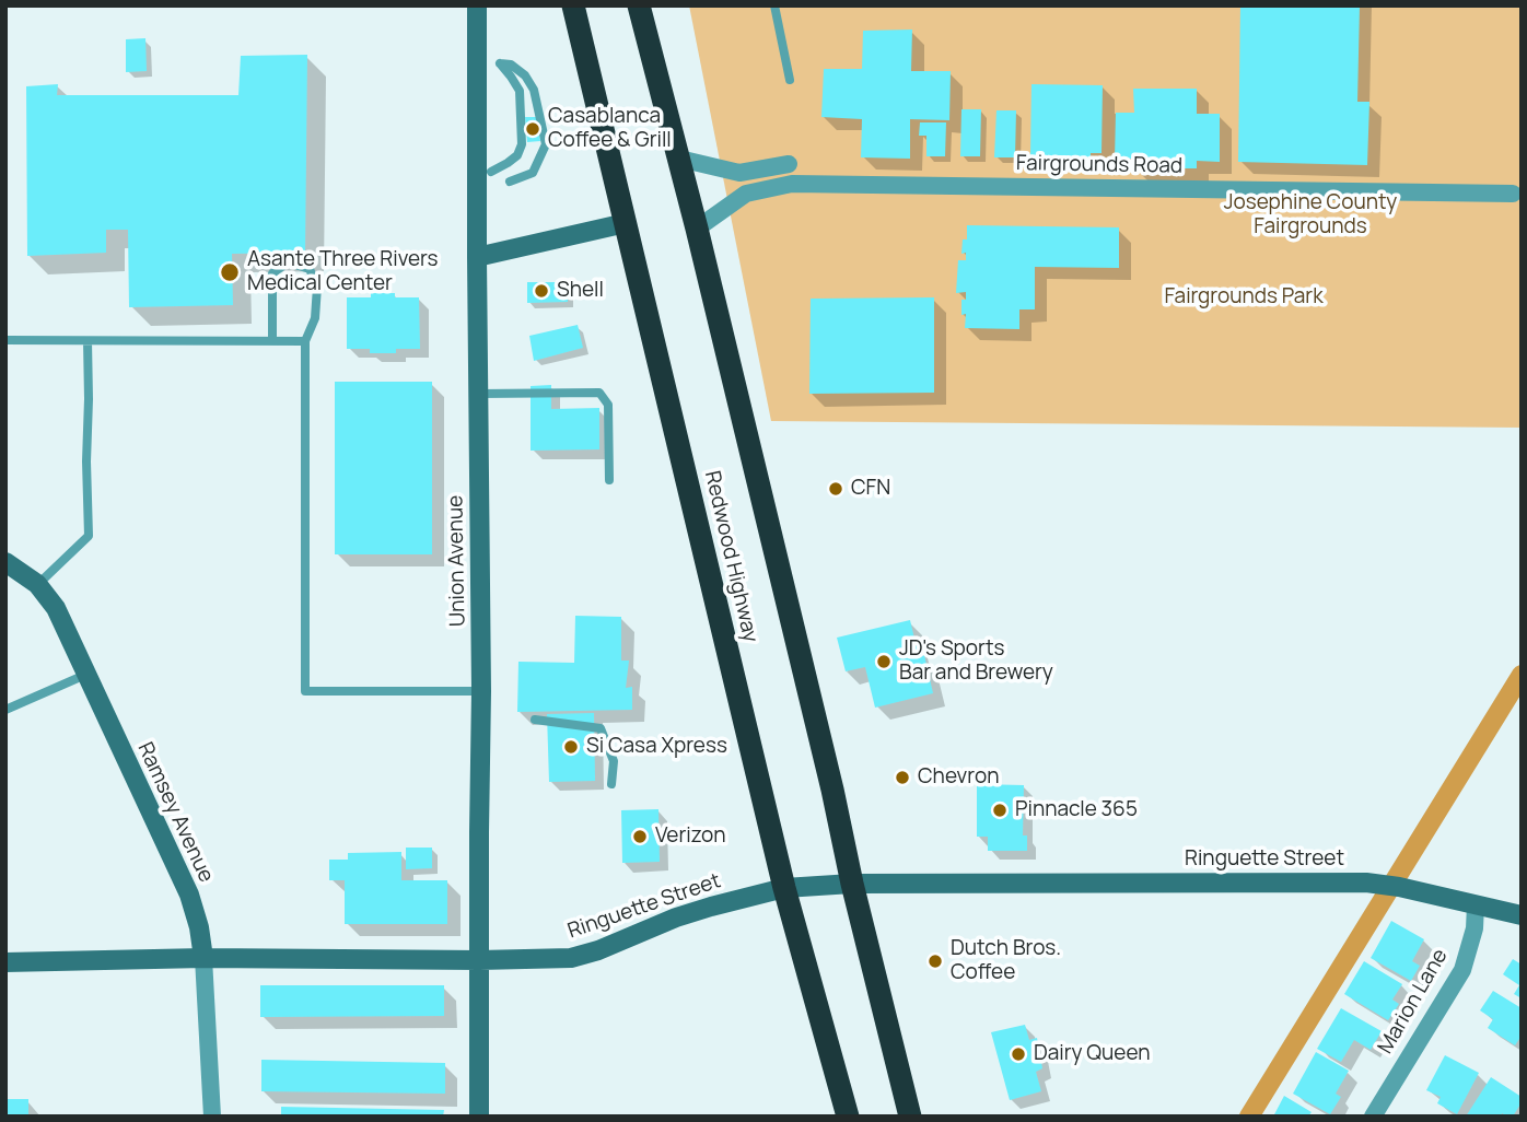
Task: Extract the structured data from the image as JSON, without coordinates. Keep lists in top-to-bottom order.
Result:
{
  "streets": {
    "highway": ["Redwood Highway"],
    "street": [
      "Fairgrounds Road",
      "Union Avenue",
      "Ramsey Avenue",
      "Ringuette Street",
      "Marion Lane"
    ]
  },
  "crossings": [
    ["Fairgrounds Road", "Redwood Highway"],
    ["Redwood Highway", "Ringuette Street"],
    ["Union Avenue", "Ringuette Street"],
    ["Ramsey Avenue", "Ringuette Street"],
    ["Ringuette Street", "Marion Lane"]
  ],
  "parks": ["Josephine County Fairgrounds", "Fairgrounds Park"],
  "places": [
    "Casablanca Coffee & Grill",
    "Asante Three Rivers Medical Center",
    "Shell",
    "CFN",
    "JD's Sports Bar and Brewery",
    "Si Casa Xpress",
    "Chevron",
    "Pinnacle 365",
    "Verizon",
    "Dutch Bros. Coffee",
    "Dairy Queen"
  ]
}
